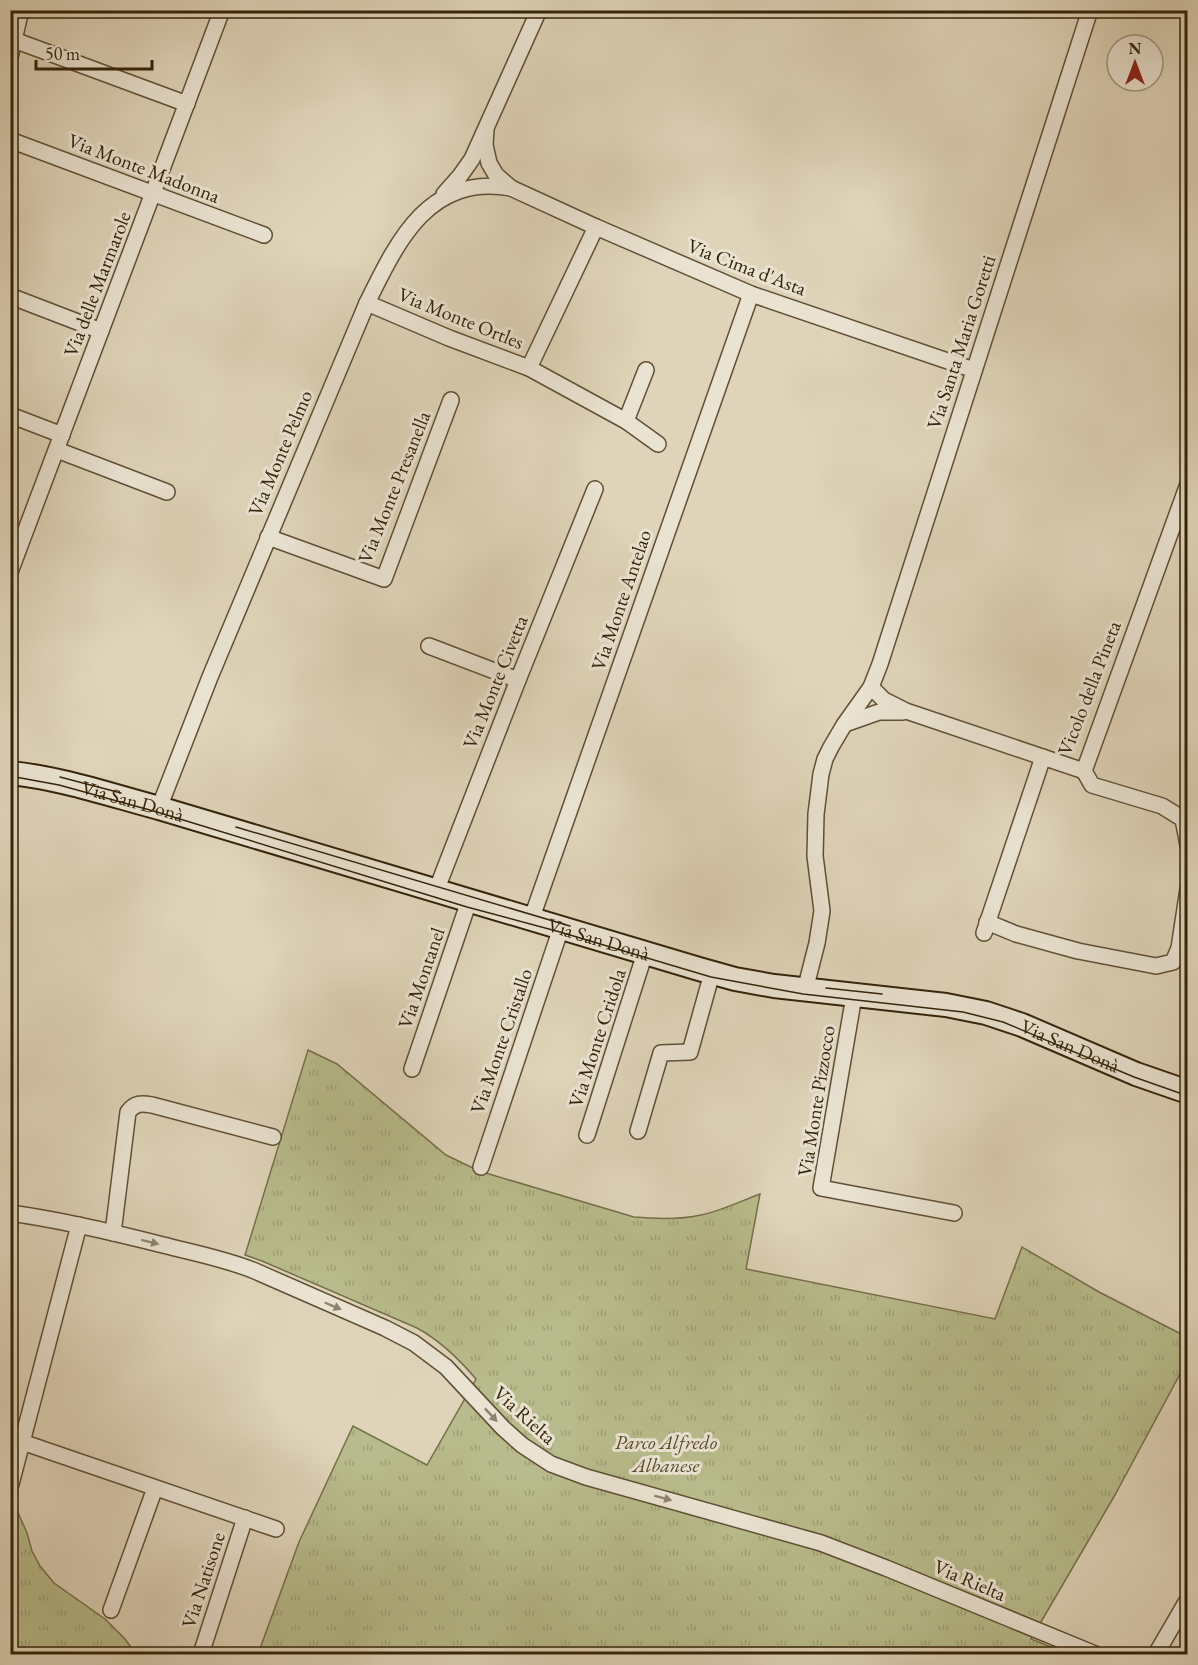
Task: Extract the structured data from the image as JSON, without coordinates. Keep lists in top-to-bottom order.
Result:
{
  "streets": {
    "street": [
      "Via Monte Madonna",
      "Via Cima d'Asta",
      "Via delle Marmarole",
      "Via Monte Ortles",
      "Via Santa Maria Goretti",
      "Via Monte Pelmo",
      "Via Monte Presanella",
      "Via Monte Antelao",
      "Via Monte Civetta",
      "Vicolo della Pineta",
      "Via San Donà",
      "Via Montanel",
      "Via Monte Cridola",
      "Via Monte Cristallo",
      "Via Monte Pizzocco",
      "Via Rielta",
      "Via Natisone"
    ]
  },
  "crossings": [
    ["Via Monte Madonna", "Via delle Marmarole"],
    ["Via Cima d'Asta", "Via Monte Ortles"],
    ["Via Cima d'Asta", "Via Santa Maria Goretti"],
    ["Via Cima d'Asta", "Via Monte Pelmo"],
    ["Via Cima d'Asta", "Via Monte Antelao"],
    ["Via Monte Ortles", "Via Monte Pelmo"],
    ["Via Santa Maria Goretti", "Vicolo della Pineta"],
    ["Via Monte Pelmo", "Via Monte Presanella"],
    ["Via Monte Pelmo", "Via San Donà"],
    ["Via Monte Antelao", "Via San Donà"],
    ["Via Monte Civetta", "Via San Donà"],
    ["Via San Donà", "Via Montanel"],
    ["Via San Donà", "Via Monte Cridola"],
    ["Via San Donà", "Via Monte Cristallo"],
    ["Via San Donà", "Via Monte Pizzocco"]
  ],
  "one_way": ["Via Rielta"],
  "parks": ["Parco Alfredo Albanese"],
  "scale_bar": "50 m",
  "north": "top"
}
